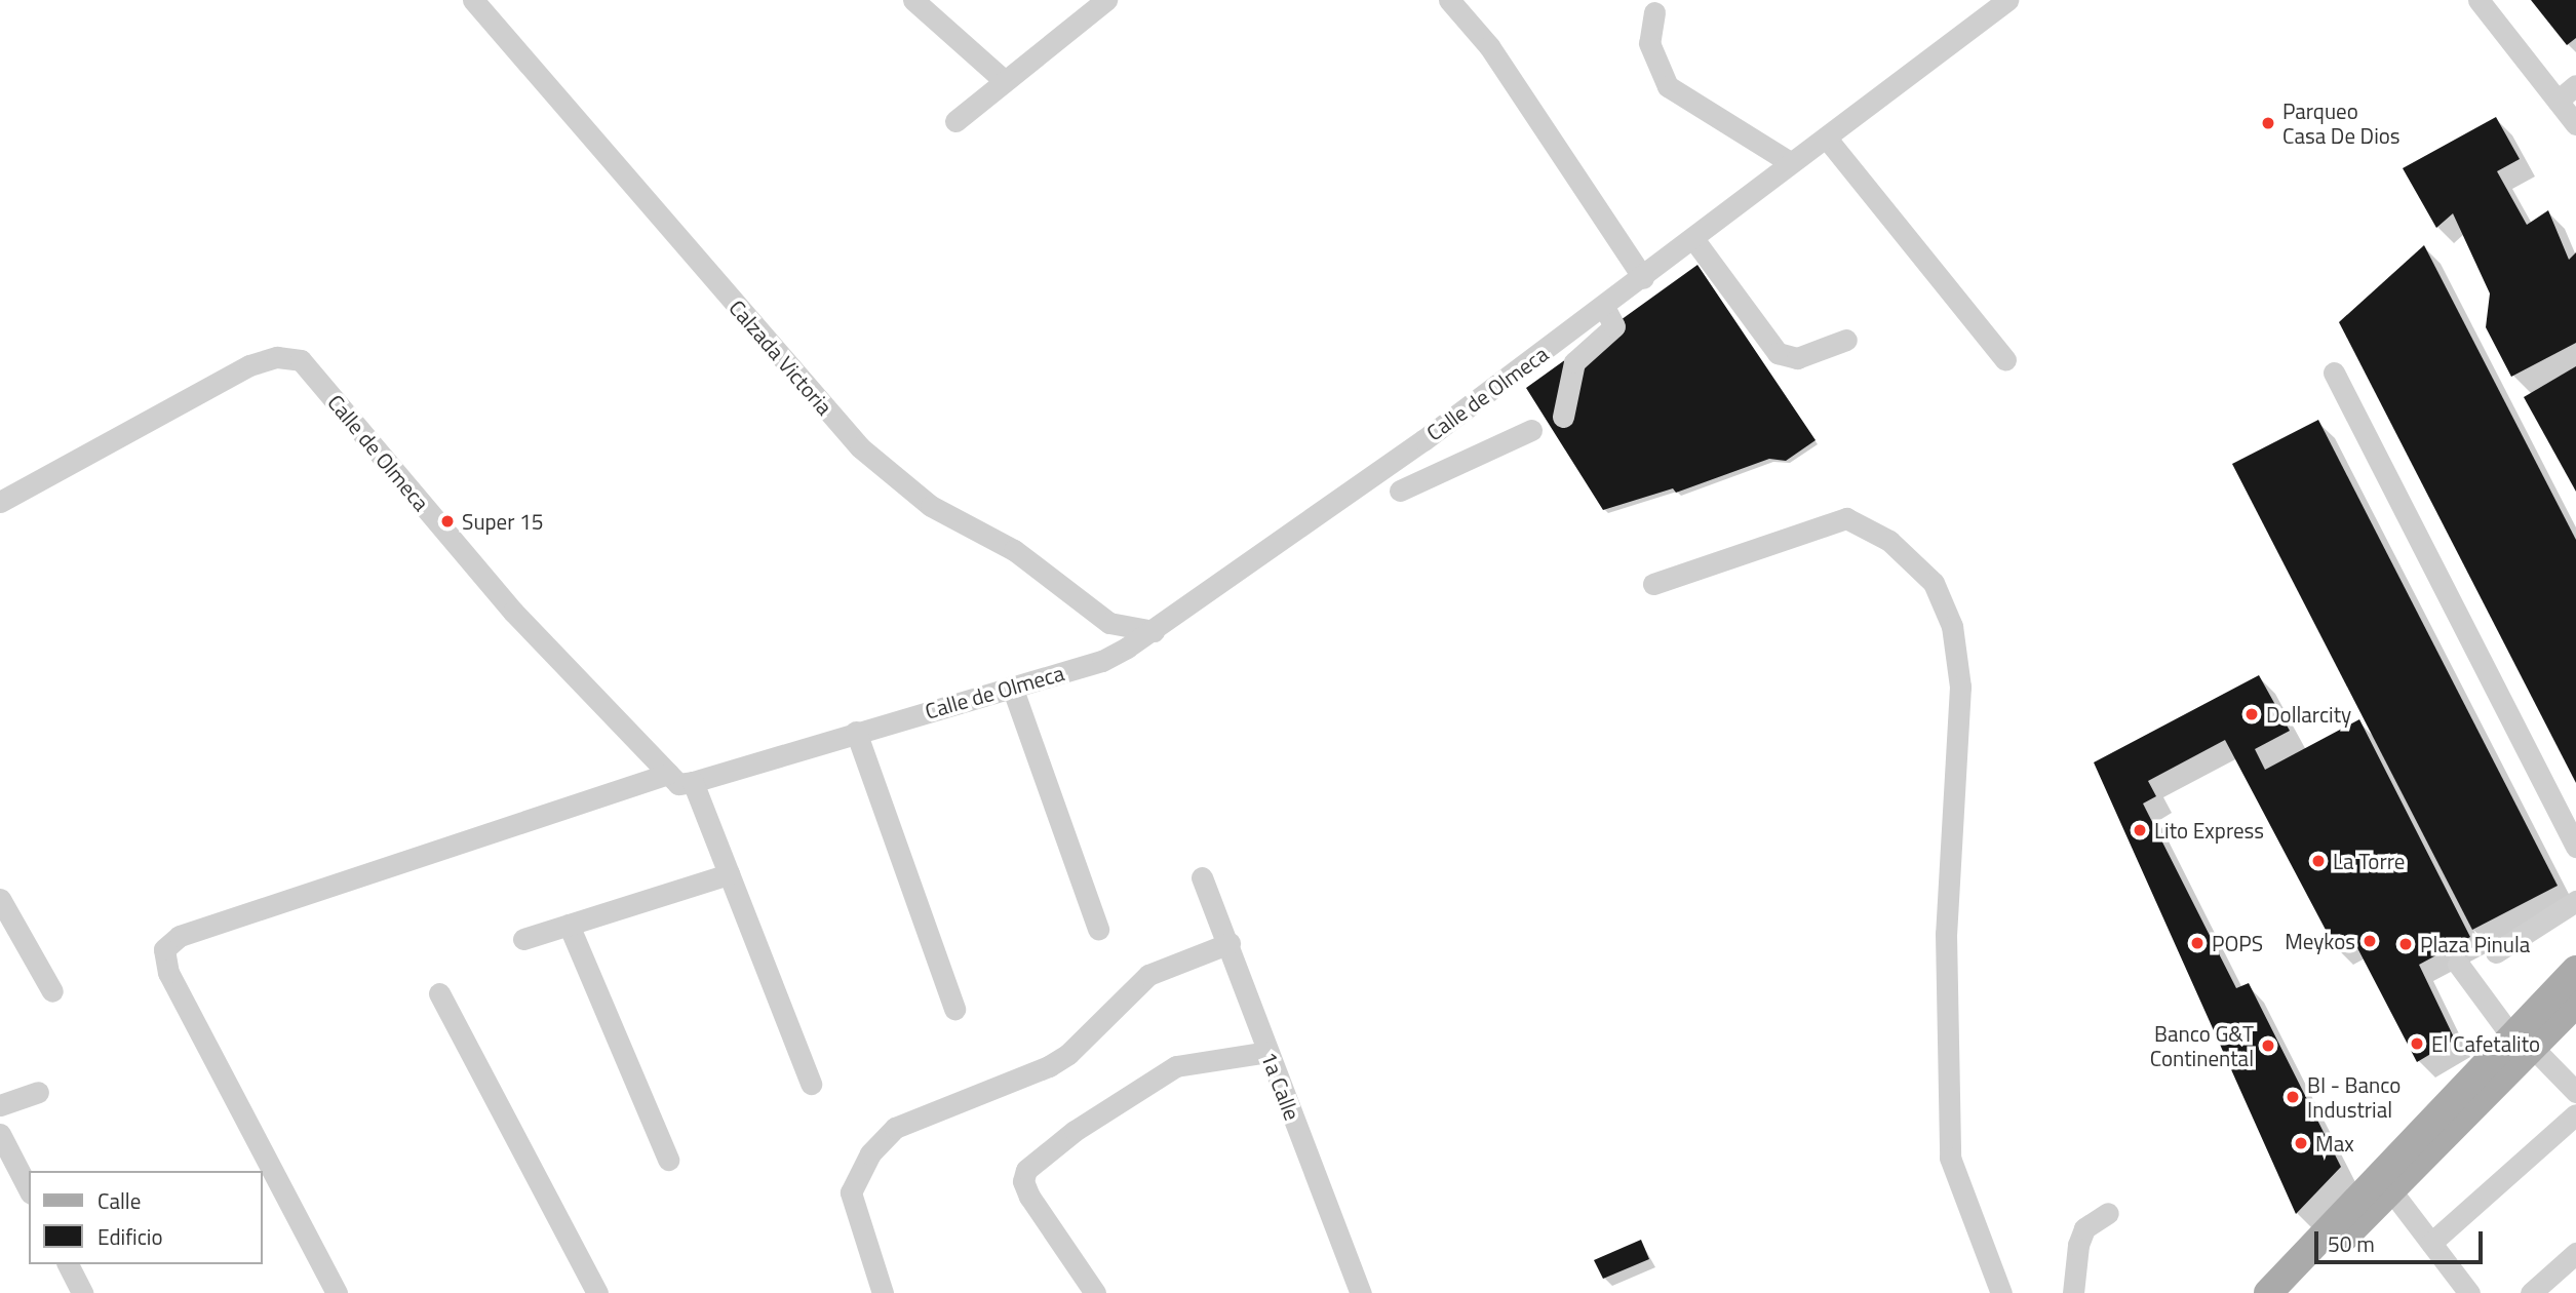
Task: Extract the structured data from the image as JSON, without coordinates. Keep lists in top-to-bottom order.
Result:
{
  "streets": {
    "street": ["Calzada Victoria", "Calle de Olmeca", "1a Calle"]
  },
  "crossings": [
    ["Calzada Victoria", "Calle de Olmeca"]
  ],
  "places": [
    "Parqueo Casa De Dios",
    "Super 15",
    "Dollarcity",
    "Lito Express",
    "La Torre",
    "Meykos",
    "POPS",
    "Plaza Pinula",
    "El Cafetalito",
    "Banco G&T Continental",
    "BI - Banco Industrial",
    "Max"
  ],
  "legend": ["Calle", "Edificio"],
  "scale_bar": "50 m"
}
